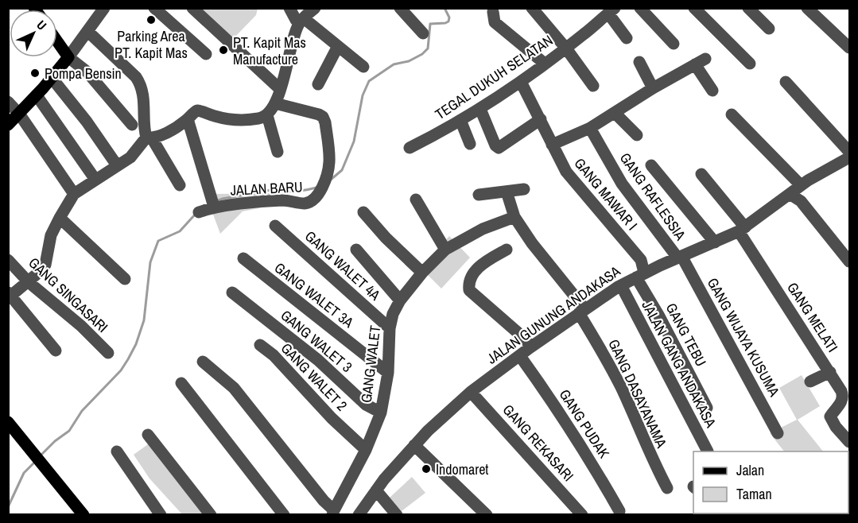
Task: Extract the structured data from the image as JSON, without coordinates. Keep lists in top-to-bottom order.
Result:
{
  "streets": {
    "street": [
      "TEGAL DUKUH SELATAN",
      "JALAN BARU",
      "GANG MAWAR I",
      "GANG RAFLESSIA",
      "GANG WALET 4A",
      "GANG SINGASARI",
      "GANG WALET 3A",
      "JALAN GUNUNG ANDAKASA",
      "GANG MELATI",
      "GANG TEBU",
      "GANG WIJAYA KUSUMA",
      "GANG WALET 3",
      "GANG WALET",
      "JALAN GANG ANDAKASA",
      "GANG WALET 2",
      "GANG DASAYANAMA",
      "GANG PUDAK",
      "GANG REKASARI"
    ]
  },
  "crossings": [
    ["TEGAL DUKUH SELATAN", "GANG MAWAR I"],
    ["GANG MAWAR I", "JALAN GUNUNG ANDAKASA"],
    ["GANG MAWAR I", "GANG TEBU"],
    ["GANG RAFLESSIA", "JALAN GUNUNG ANDAKASA"],
    ["GANG RAFLESSIA", "GANG WIJAYA KUSUMA"],
    ["GANG WALET 4A", "GANG WALET"],
    ["GANG WALET 3A", "GANG WALET"],
    ["JALAN GUNUNG ANDAKASA", "GANG MELATI"],
    ["JALAN GUNUNG ANDAKASA", "GANG TEBU"],
    ["JALAN GUNUNG ANDAKASA", "GANG WIJAYA KUSUMA"],
    ["JALAN GUNUNG ANDAKASA", "JALAN GANG ANDAKASA"],
    ["JALAN GUNUNG ANDAKASA", "GANG DASAYANAMA"],
    ["JALAN GUNUNG ANDAKASA", "GANG PUDAK"],
    ["JALAN GUNUNG ANDAKASA", "GANG REKASARI"],
    ["GANG WALET 3", "GANG WALET"],
    ["GANG WALET", "GANG WALET 2"],
    ["GANG WALET", "GANG DASAYANAMA"]
  ],
  "places": [
    "Parking Area PT. Kapit Mas",
    "PT. Kapit Mas Manufacture",
    "Pompa Bensin",
    "Indomaret"
  ],
  "legend": ["Jalan", "Taman"],
  "north": "top right"
}
